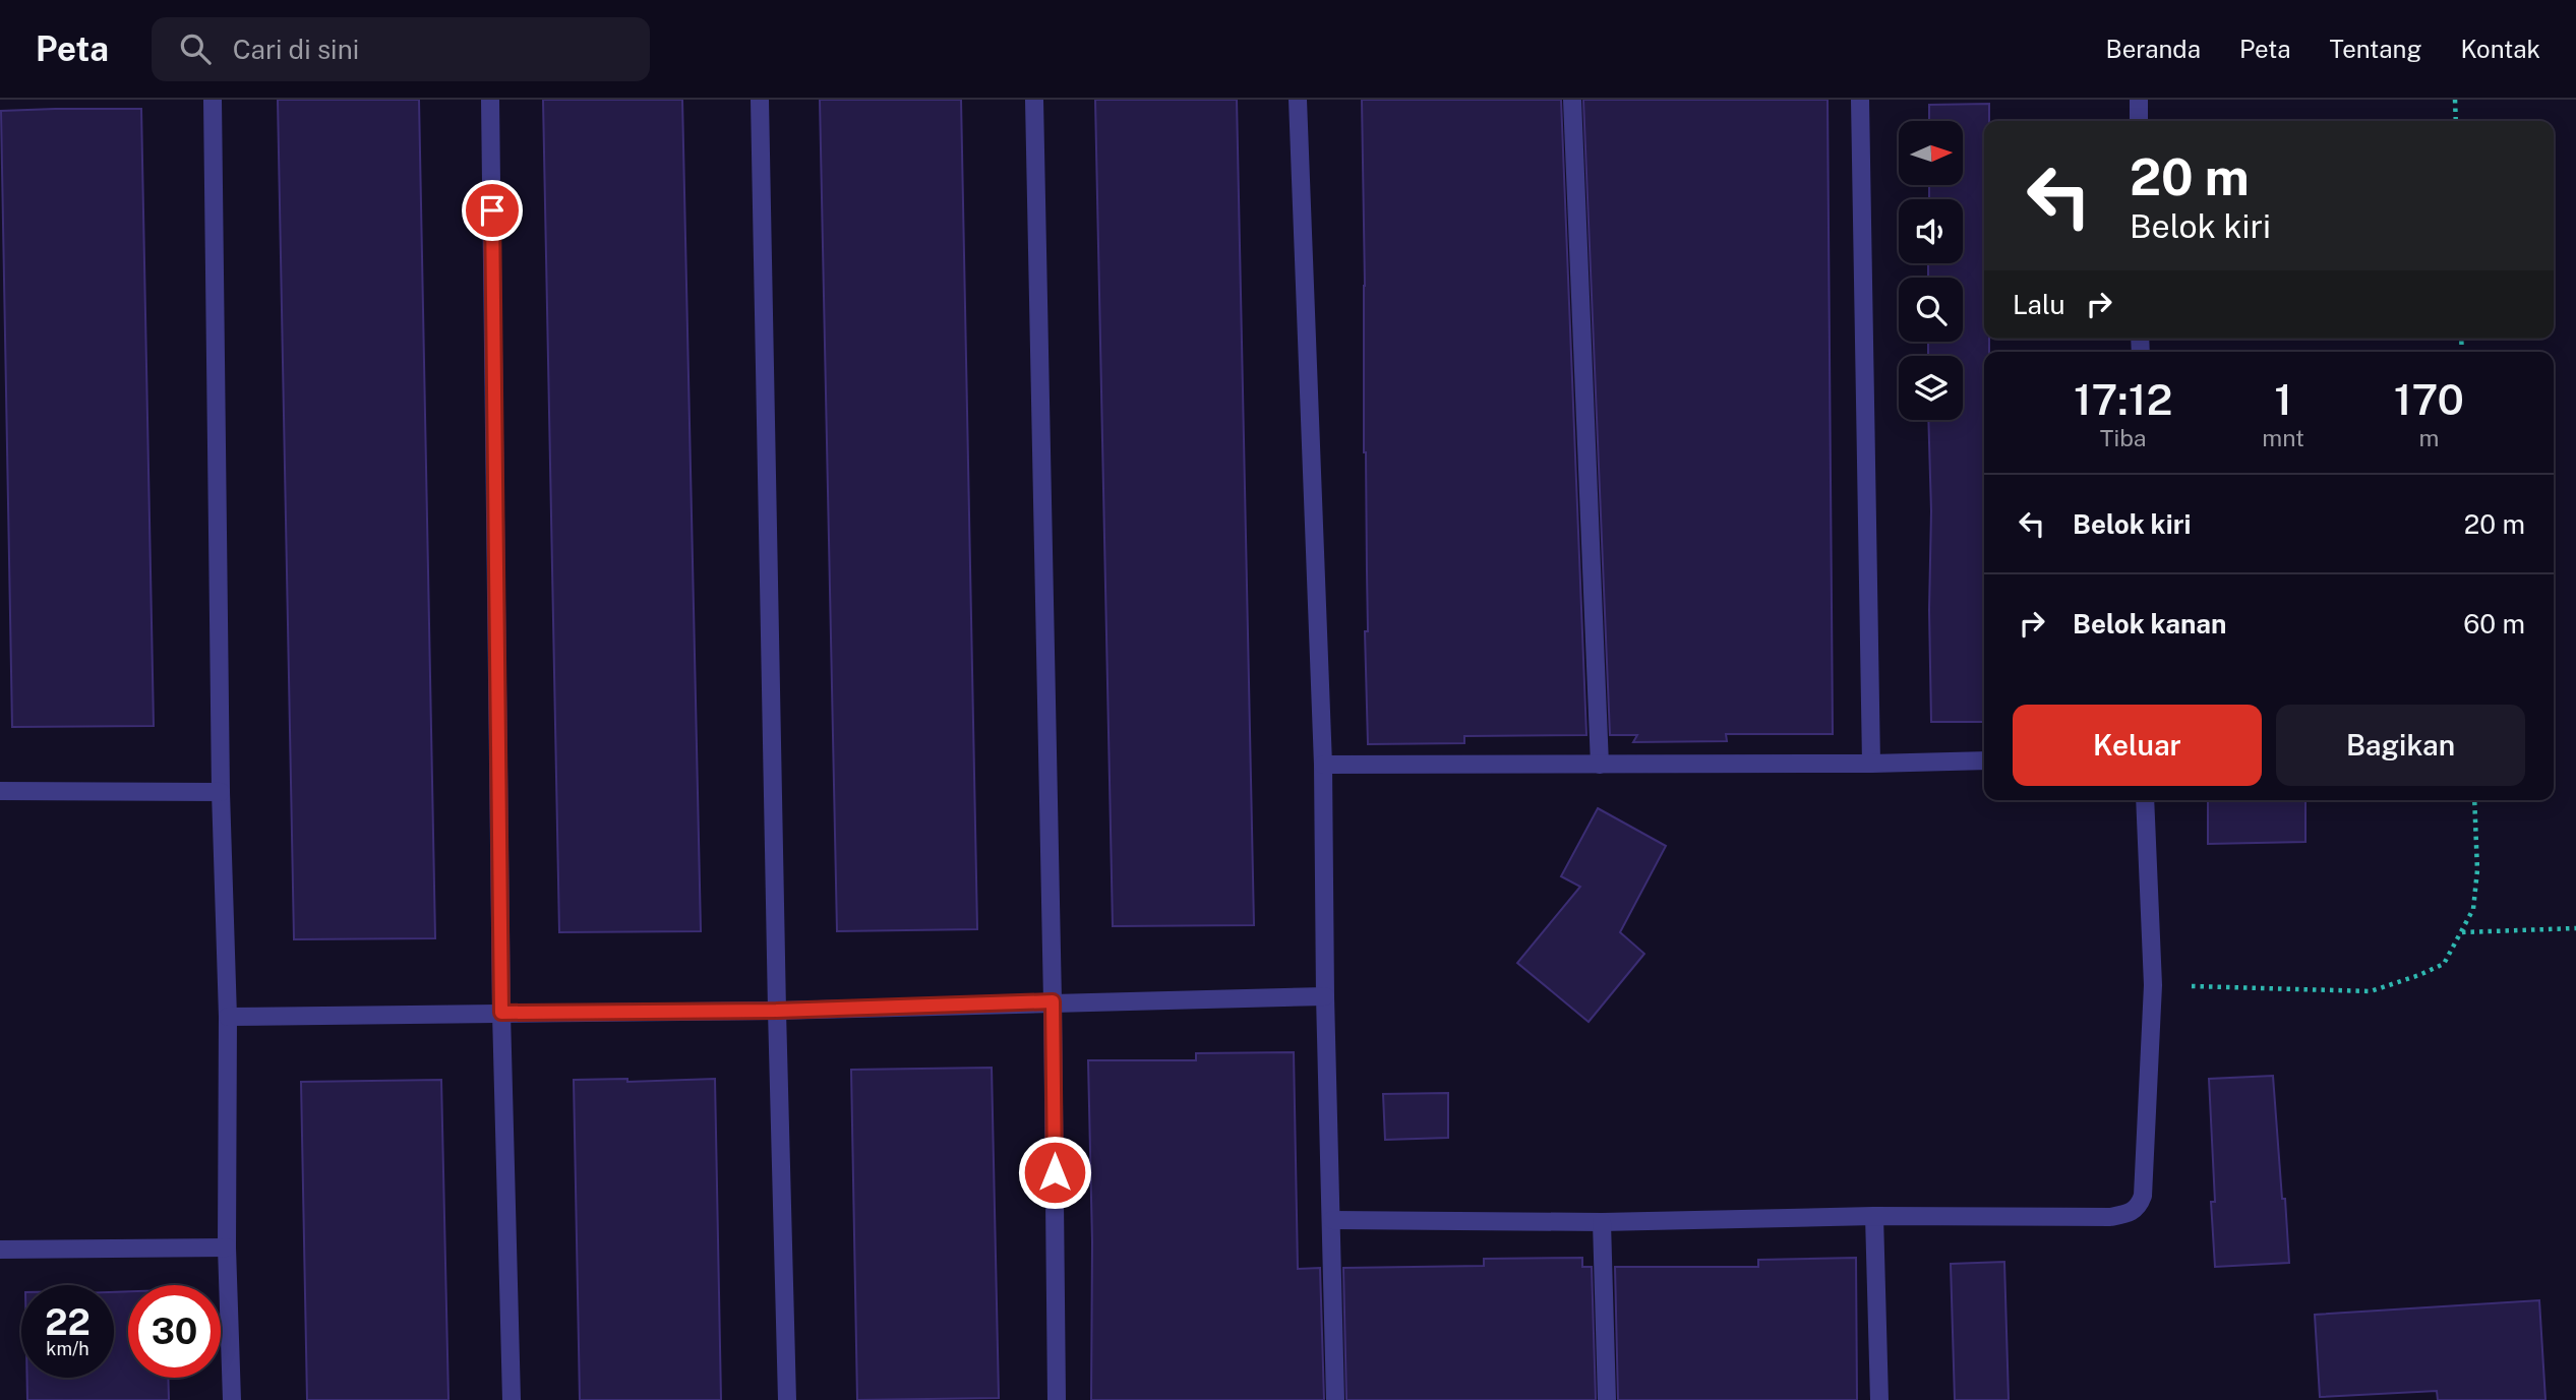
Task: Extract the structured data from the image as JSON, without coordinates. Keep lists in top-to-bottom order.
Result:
{
  "north": "right",
  "page": {
    "header": "Peta",
    "search": "Cari di sini",
    "nav": [
      "Beranda",
      "Peta",
      "Tentang",
      "Kontak"
    ],
    "turn": ["20 m", "Belok kiri"],
    "then": "Lalu",
    "eta": [
      "17:12",
      "Tiba",
      "1",
      "mnt",
      "170",
      "m"
    ],
    "list": [
      {
        "name": "Belok kiri",
        "value": "20 m"
      },
      {
        "name": "Belok kanan",
        "value": "60 m"
      }
    ],
    "buttons": ["Keluar", "Bagikan"],
    "speed": "22 km/h",
    "limit": "30"
  }
}
